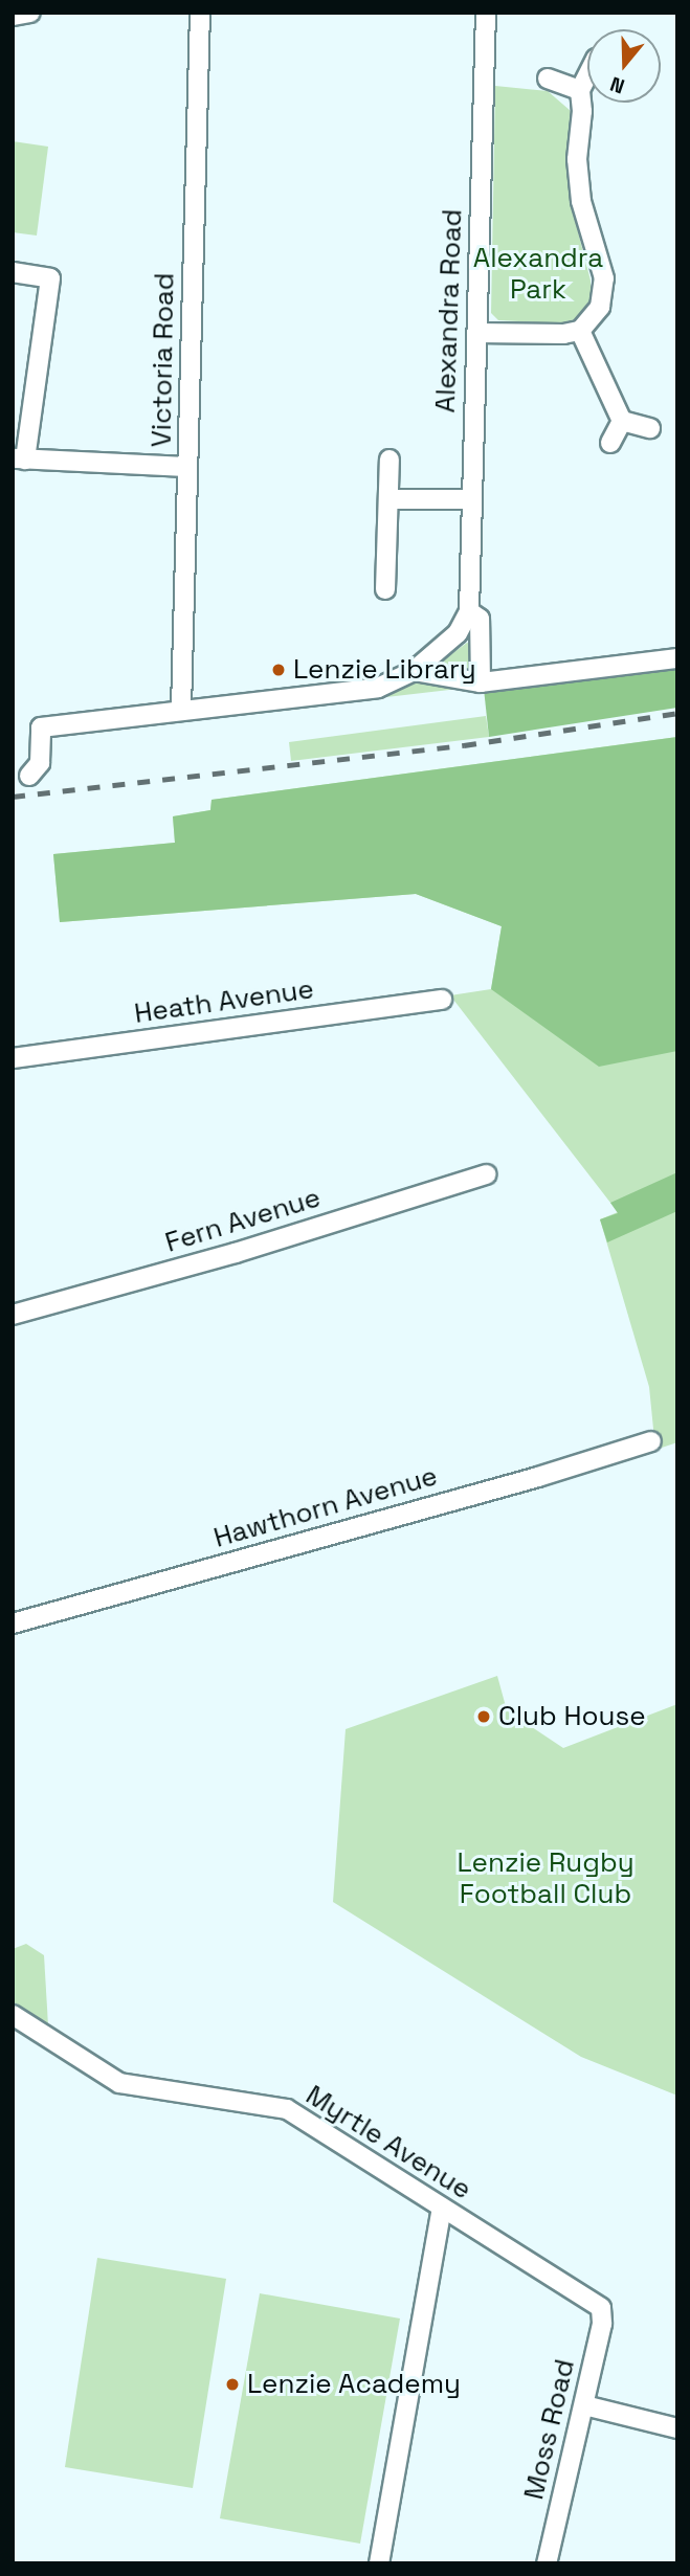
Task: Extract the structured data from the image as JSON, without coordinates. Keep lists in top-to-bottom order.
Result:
{
  "streets": {
    "street": [
      "Alexandra Road",
      "Victoria Road",
      "Heath Avenue",
      "Fern Avenue",
      "Hawthorn Avenue",
      "Myrtle Avenue",
      "Moss Road"
    ]
  },
  "crossings": [
    ["Myrtle Avenue", "Moss Road"]
  ],
  "parks": ["Alexandra Park", "Lenzie Rugby Football Club"],
  "places": ["Lenzie Library", "Club House", "Lenzie Academy"],
  "north": "bottom"
}
